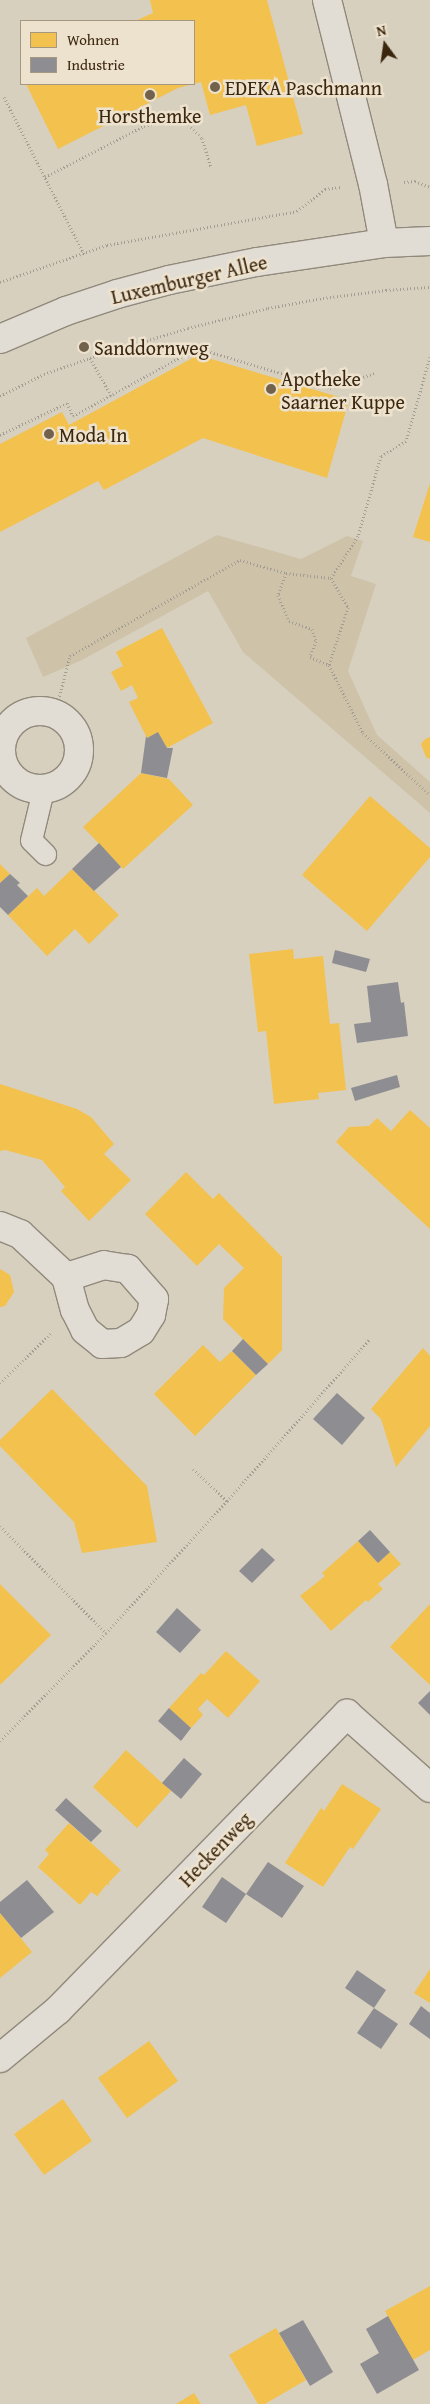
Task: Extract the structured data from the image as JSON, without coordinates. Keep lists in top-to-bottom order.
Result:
{
  "streets": {
    "street": ["Luxemburger Allee", "Heckenweg"]
  },
  "places": [
    "EDEKA Paschmann",
    "Horsthemke",
    "Sanddornweg",
    "Apotheke Saarner Kuppe",
    "Moda In"
  ],
  "legend": ["Wohnen", "Industrie"],
  "north": "top"
}
